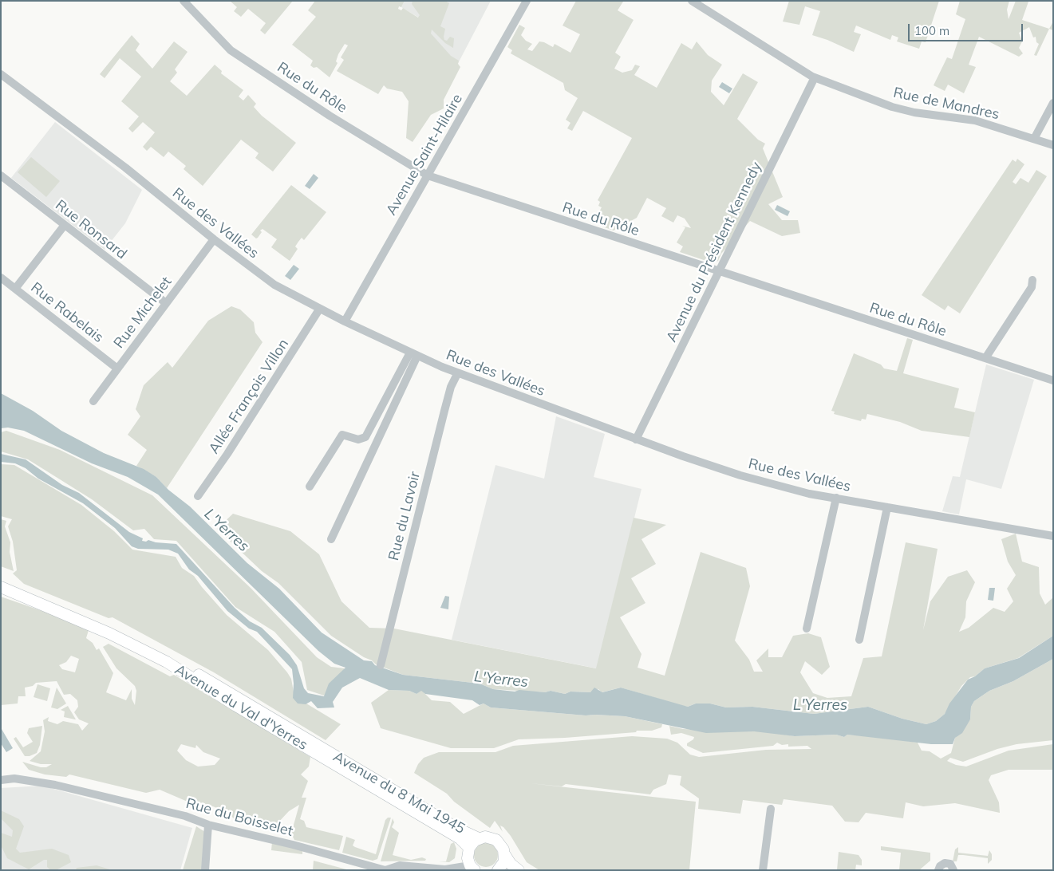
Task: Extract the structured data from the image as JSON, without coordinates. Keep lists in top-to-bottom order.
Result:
{
  "streets": {
    "main road": ["Avenue du Val d'Yerres", "Avenue du 8 Mai 1945"],
    "street": [
      "Rue du Rôle",
      "Rue de Mandres",
      "Avenue Saint-Hilaire",
      "Rue des Vallées",
      "Rue Ronsard",
      "Avenue du Président Kennedy",
      "Rue Rabelais",
      "Rue Michelet",
      "Allée François Villon",
      "Rue du Lavoir",
      "Rue du Boisselet"
    ]
  },
  "crossings": [
    ["Rue du Rôle", "Avenue Saint-Hilaire"],
    ["Rue du Rôle", "Avenue du Président Kennedy"],
    ["Rue de Mandres", "Avenue du Président Kennedy"],
    ["Avenue Saint-Hilaire", "Rue des Vallées"],
    ["Rue des Vallées", "Avenue du Président Kennedy"],
    ["Rue des Vallées", "Rue Michelet"],
    ["Rue des Vallées", "Allée François Villon"],
    ["Rue des Vallées", "Rue du Lavoir"],
    ["Rue Ronsard", "Rue Michelet"],
    ["Rue Rabelais", "Rue Michelet"],
    ["Avenue du Val d'Yerres", "Avenue du 8 Mai 1945"]
  ],
  "water": ["L'Yerres"],
  "scale_bar": "100 m"
}
